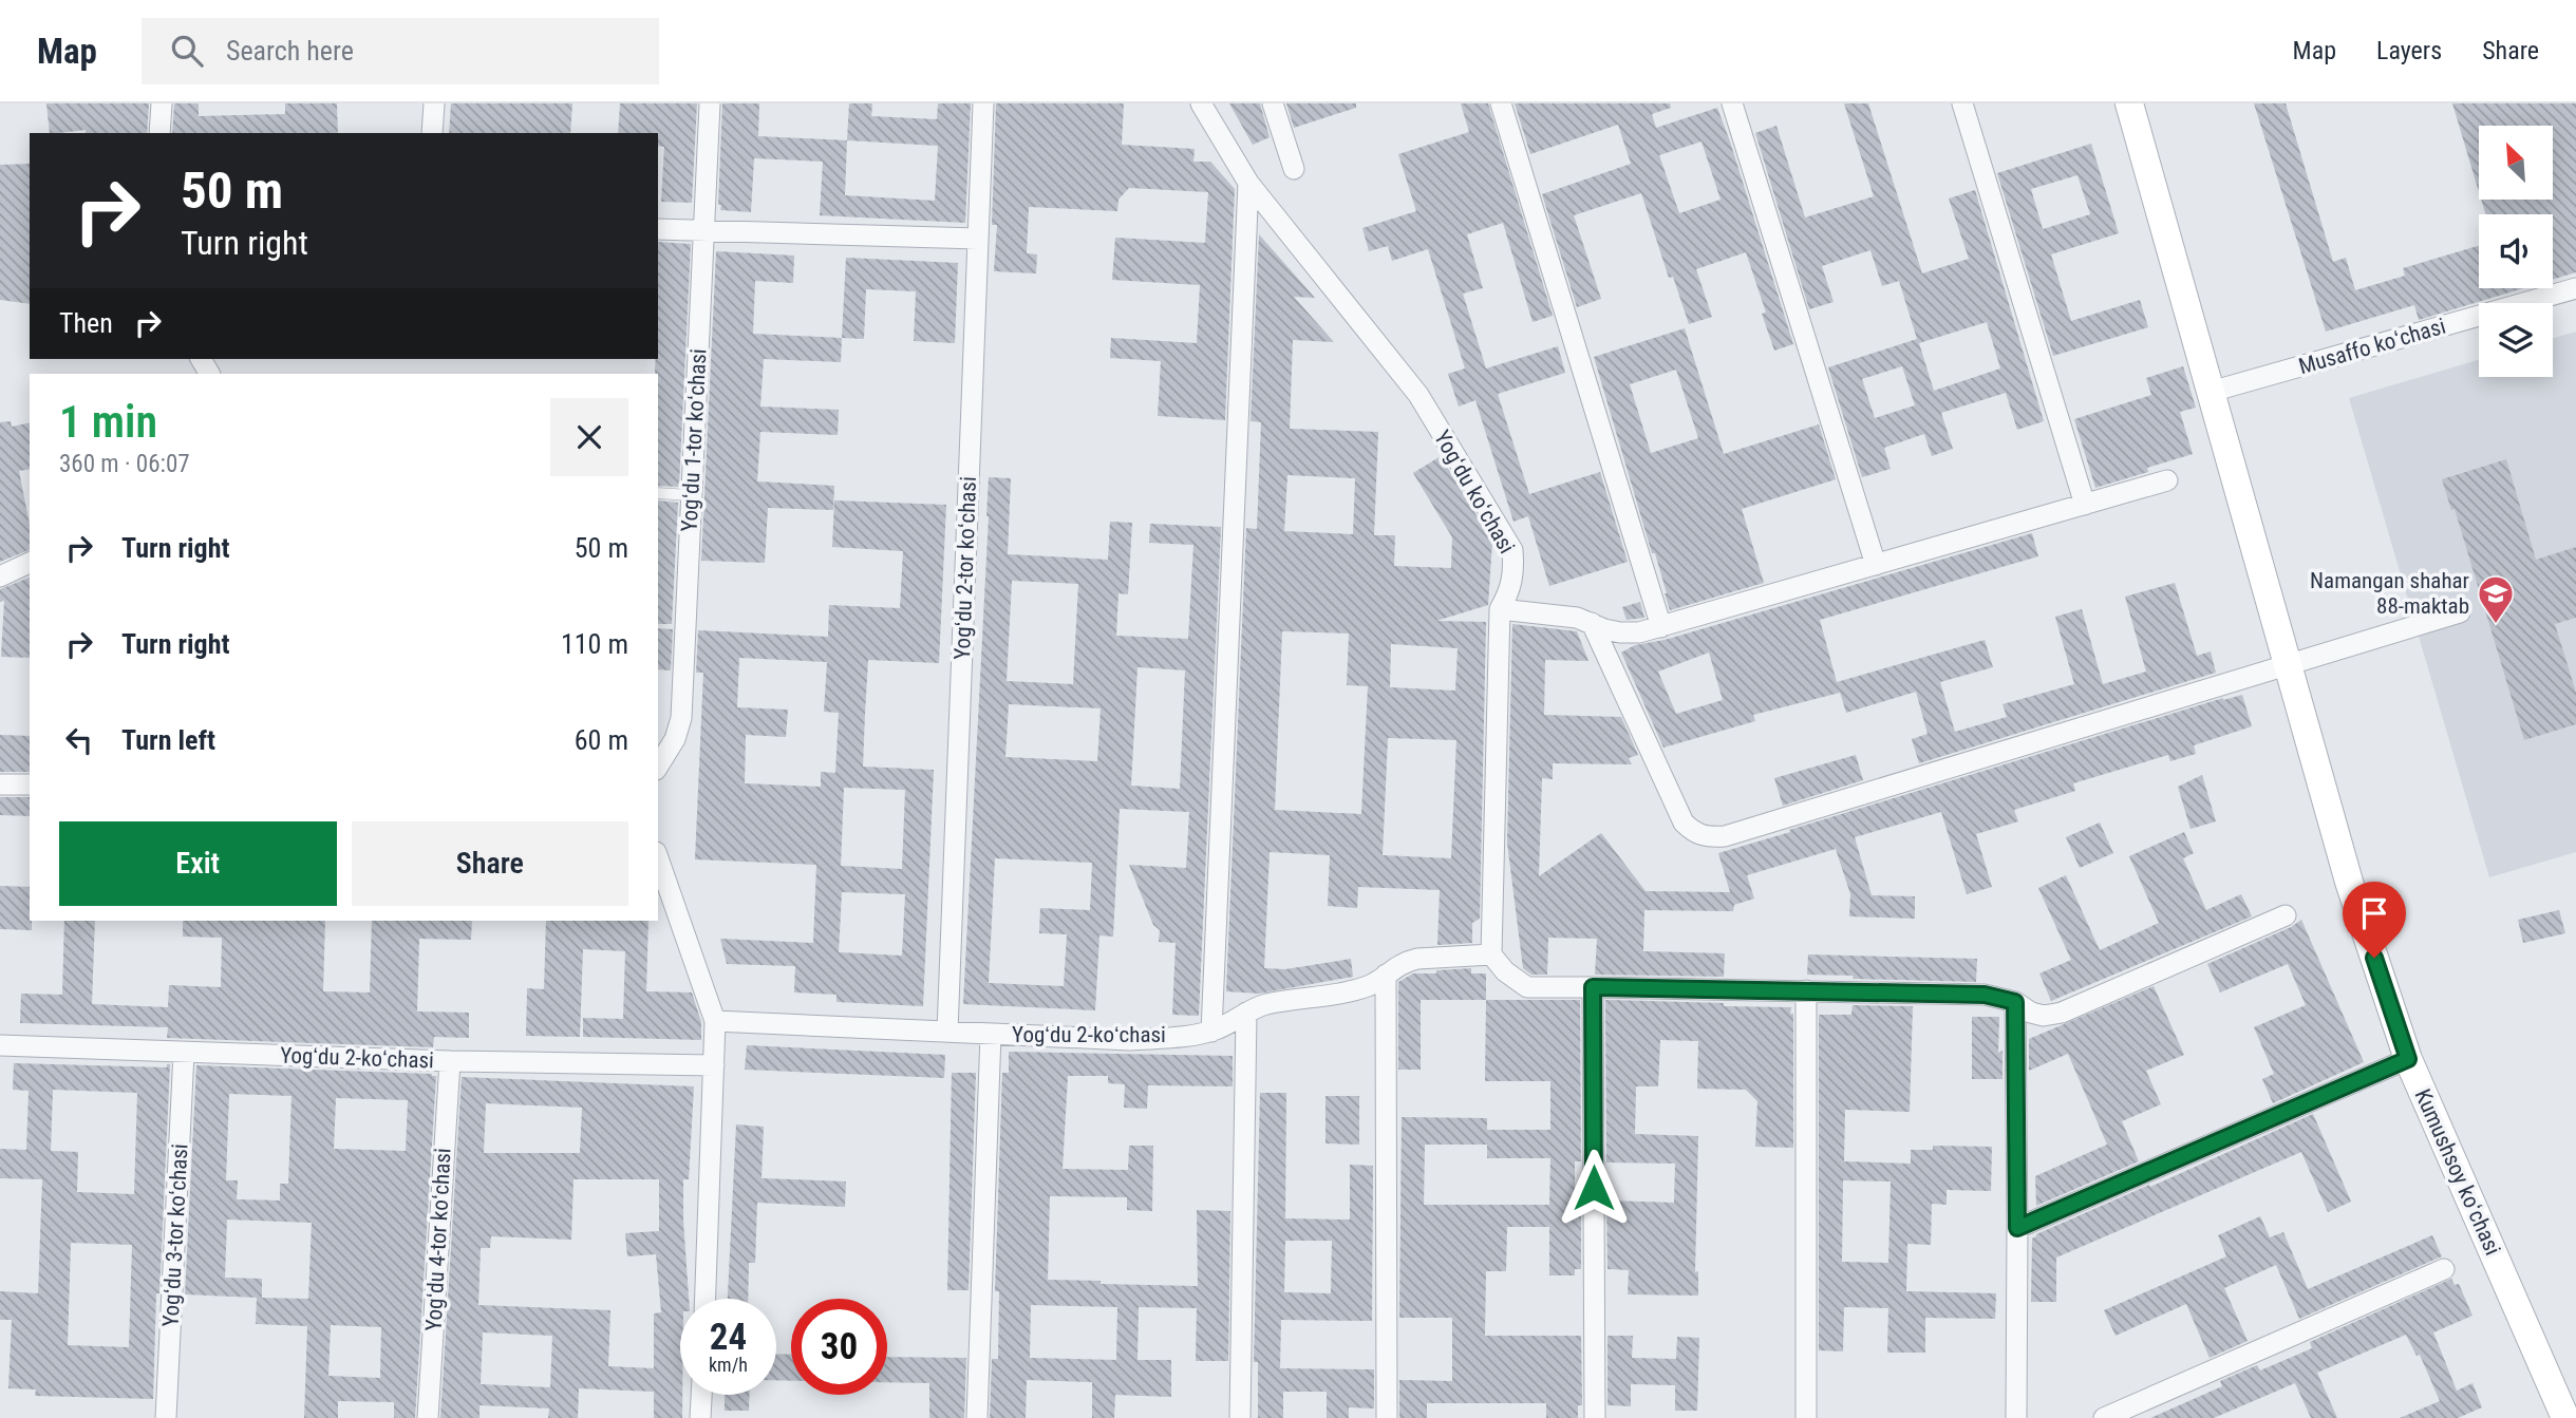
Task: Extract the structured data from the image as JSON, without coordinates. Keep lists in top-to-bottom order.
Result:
{
  "streets": {
    "street": [
      "Musaffo koʻchasi",
      "Yogʻdu 1-tor koʻchasi",
      "Yogʻdu koʻchasi",
      "Yogʻdu 2-tor koʻchasi",
      "Yogʻdu 2-koʻchasi",
      "Kumushsoy koʻchasi",
      "Yogʻdu 3-tor koʻchasi",
      "Yogʻdu 4-tor koʻchasi"
    ]
  },
  "crossings": [
    ["Musaffo koʻchasi", "Kumushsoy koʻchasi"],
    ["Yogʻdu koʻchasi", "Yogʻdu 2-koʻchasi"],
    ["Yogʻdu 2-tor koʻchasi", "Yogʻdu 2-koʻchasi"],
    ["Yogʻdu 2-koʻchasi", "Yogʻdu 3-tor koʻchasi"],
    ["Yogʻdu 2-koʻchasi", "Yogʻdu 4-tor koʻchasi"]
  ],
  "places": {
    "school or university": ["Namangan shahar 88-maktab"]
  },
  "north": "top left",
  "page": {
    "header": "Map",
    "search": "Search here",
    "nav": ["Map", "Layers", "Share"],
    "turn": ["50 m", "Turn right"],
    "then": "Then",
    "heading": ["1 min", "360 m · 06:07"],
    "list": [
      {
        "name": "Turn right",
        "value": "50 m"
      },
      {
        "name": "Turn right",
        "value": "110 m"
      },
      {
        "name": "Turn left",
        "value": "60 m"
      }
    ],
    "buttons": ["Exit", "Share"],
    "speed": "24 km/h",
    "limit": "30"
  }
}
